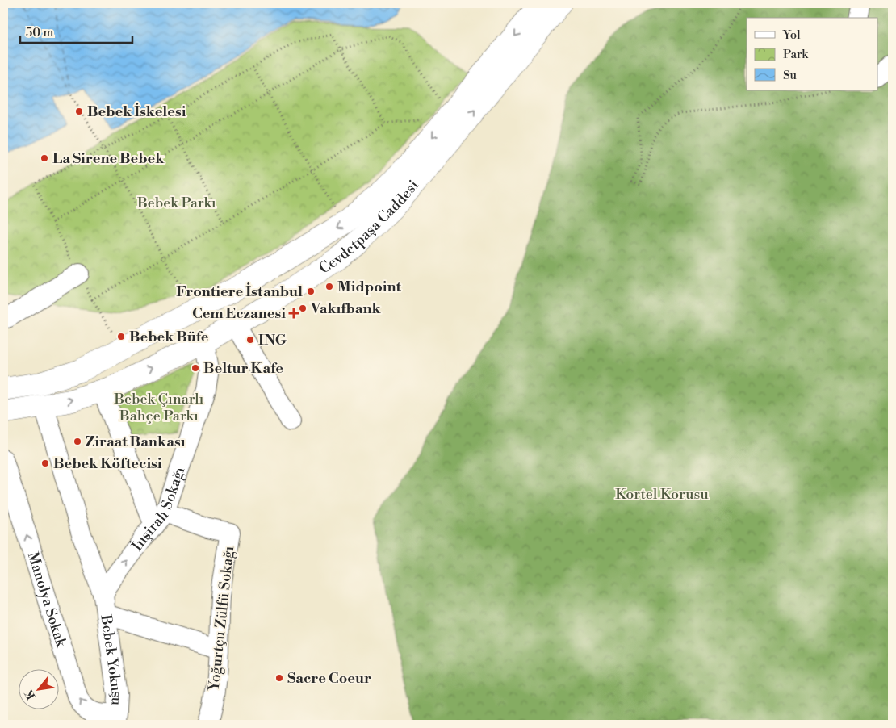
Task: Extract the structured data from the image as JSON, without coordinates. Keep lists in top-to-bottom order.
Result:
{
  "streets": {
    "main road": ["Cevdetpaşa Caddesi"],
    "street": [
      "İnşirah Sokağı",
      "Manolya Sokak",
      "Yoğurtçu Zülfü Sokağı",
      "Bebek Yokuşu"
    ]
  },
  "crossings": [
    ["Cevdetpaşa Caddesi", "İnşirah Sokağı"],
    ["Cevdetpaşa Caddesi", "Bebek Yokuşu"],
    ["İnşirah Sokağı", "Yoğurtçu Zülfü Sokağı"],
    ["İnşirah Sokağı", "Bebek Yokuşu"],
    ["Manolya Sokak", "Bebek Yokuşu"]
  ],
  "one_way": ["İnşirah Sokağı"],
  "parks": ["Bebek Parkı", "Bebek Çınarlı Bahçe Parkı", "Kortel Korusu"],
  "places": {
    "other": [
      "Bebek İskelesi",
      "La Sirene Bebek",
      "Midpoint",
      "Frontiere İstanbul",
      "Vakıfbank",
      "Bebek Büfe",
      "ING",
      "Beltur Kafe",
      "Ziraat Bankası",
      "Bebek Köftecisi",
      "Sacre Coeur"
    ],
    "health": ["Cem Eczanesi"]
  },
  "legend": ["Yol", "Park", "Su"],
  "scale_bar": "50 m",
  "north": "bottom left"
}
